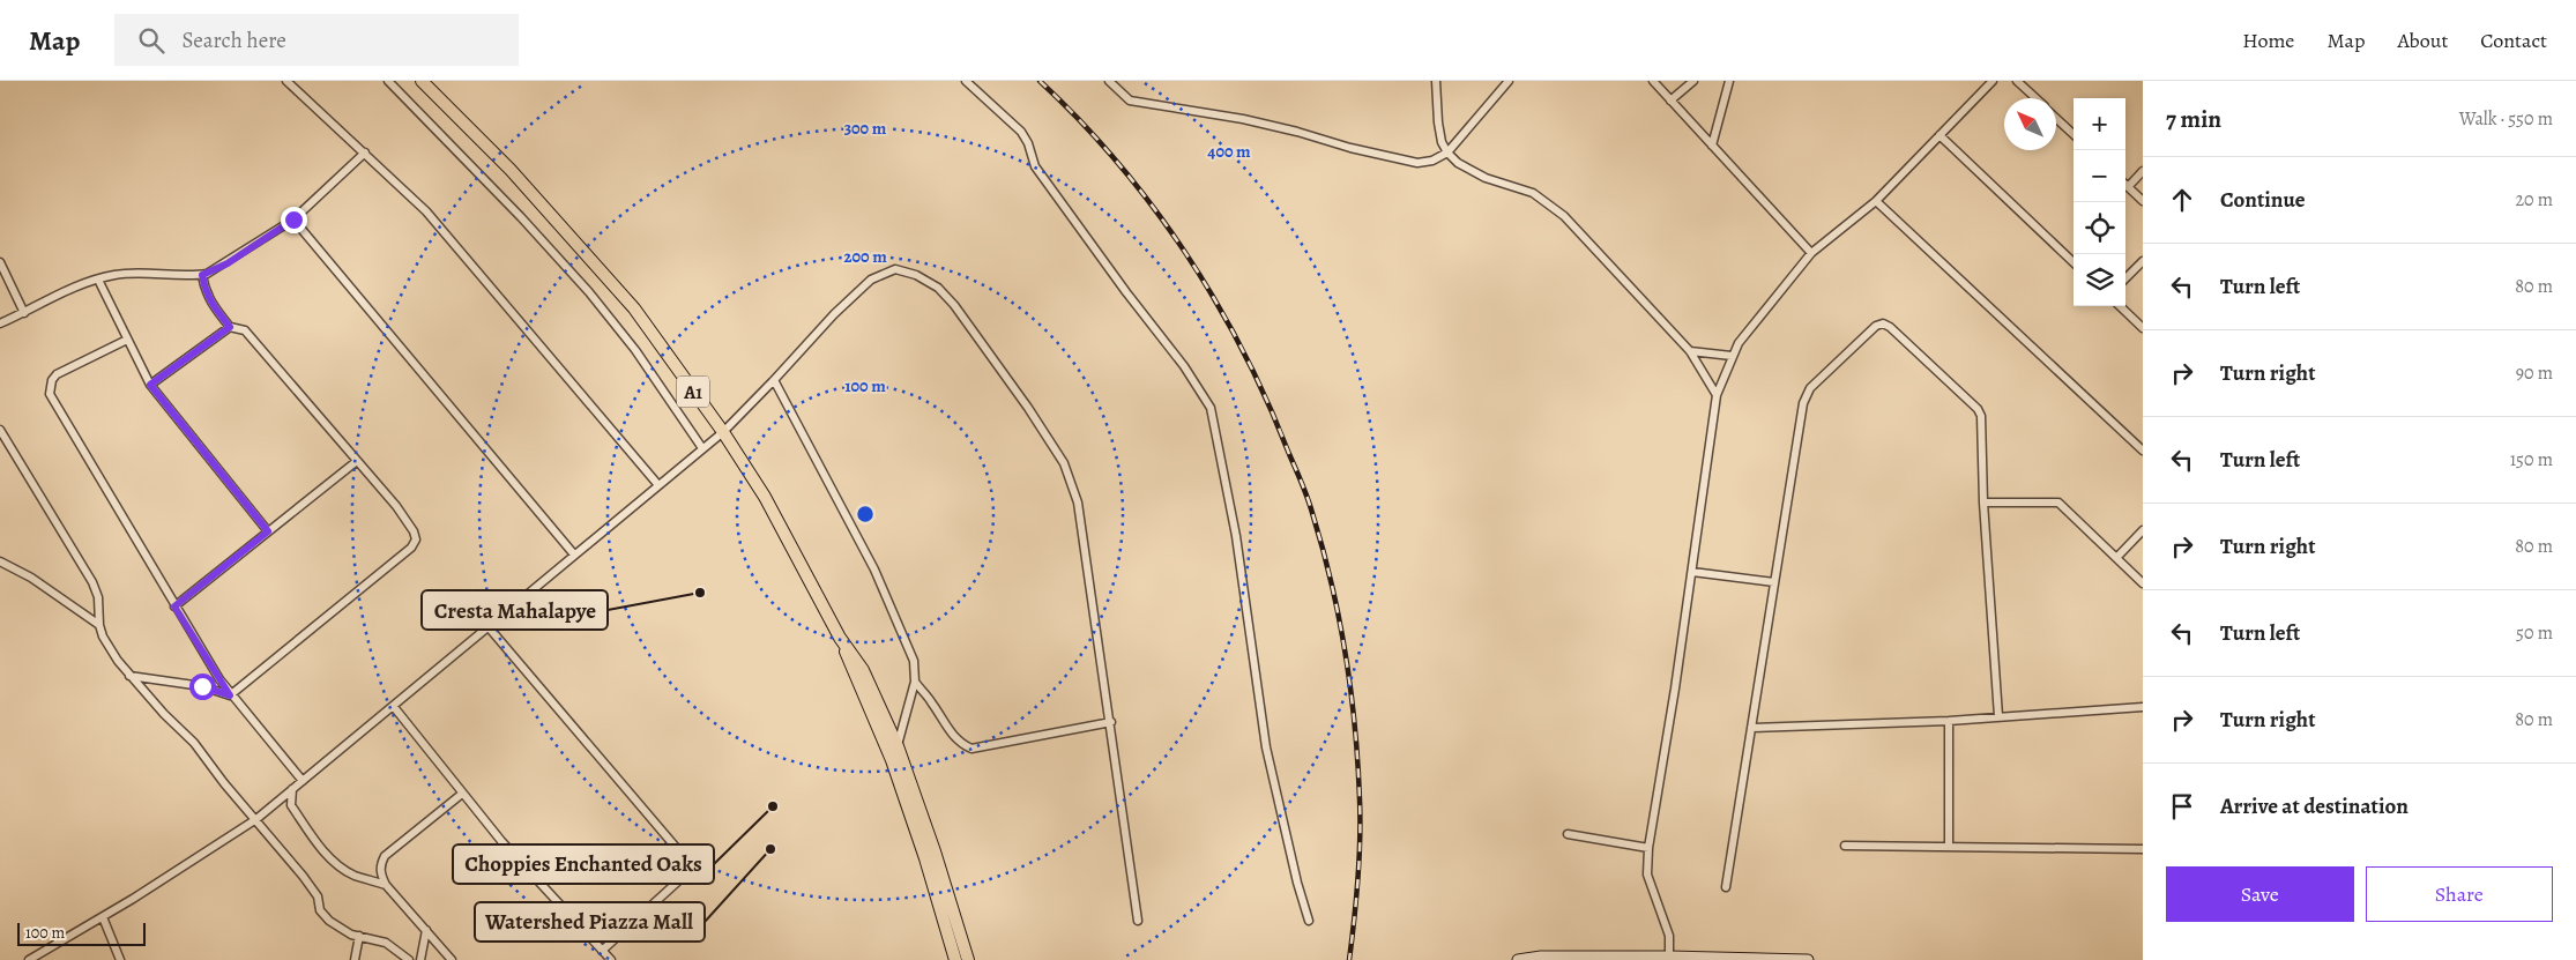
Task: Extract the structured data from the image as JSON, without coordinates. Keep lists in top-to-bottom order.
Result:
{
  "streets": {
    "highway": ["A1"]
  },
  "places": ["Cresta Mahalapye", "Choppies Enchanted Oaks", "Watershed Piazza Mall"],
  "scale_bar": "100 m",
  "north": "top left",
  "page": {
    "header": "Map",
    "search": "Search here",
    "nav": [
      "Home",
      "Map",
      "About",
      "Contact"
    ],
    "heading": ["7 min", "Walk · 550 m"],
    "map_buttons": ["+", "−"],
    "list": [
      ["Continue", "20 m"],
      ["Turn left", "80 m"],
      ["Turn right", "90 m"],
      ["Turn left", "150 m"],
      ["Turn right", "80 m"],
      ["Turn left", "50 m"],
      ["Turn right", "80 m"],
      "Arrive at destination"
    ],
    "buttons": ["Save", "Share"],
    "scale": "100 m"
  },
  "rings": [
    "300 m",
    "400 m",
    "200 m",
    "100 m"
  ]
}
